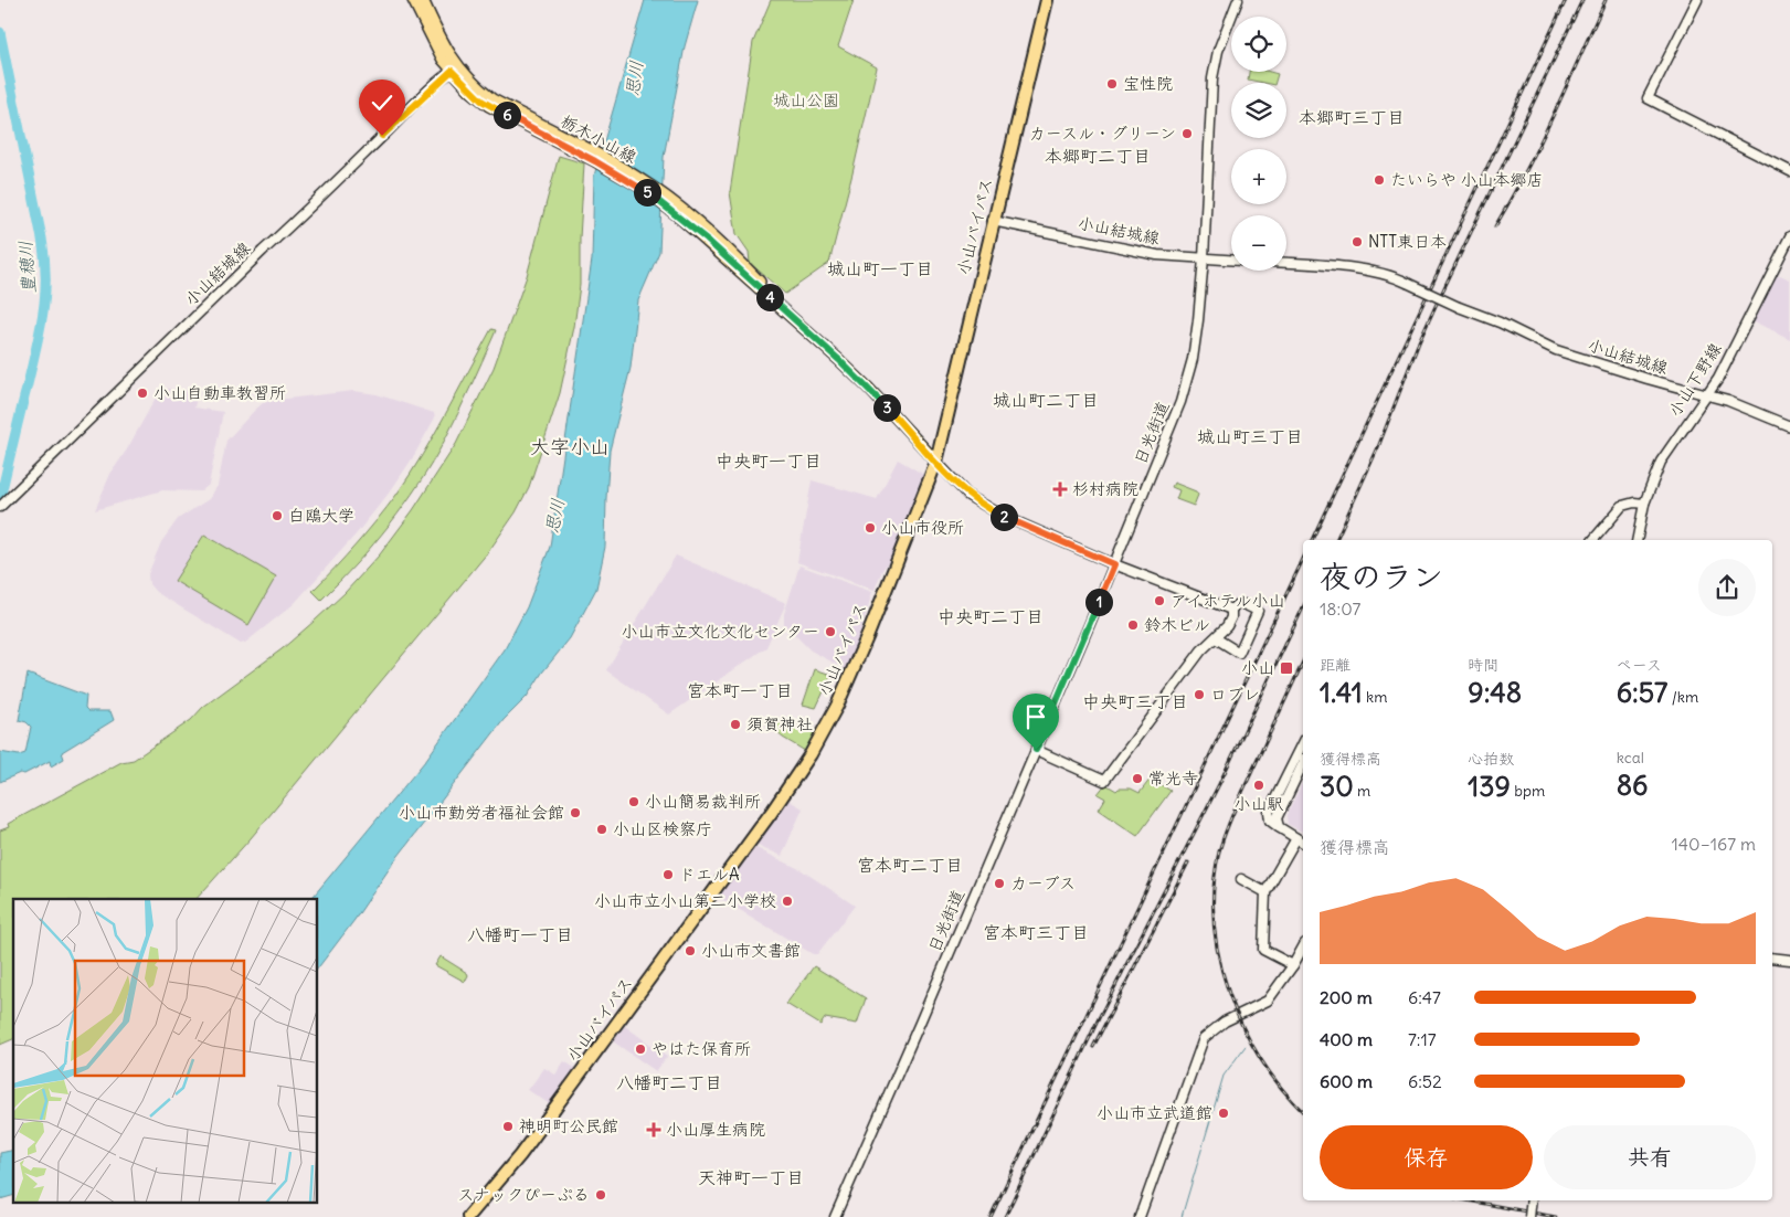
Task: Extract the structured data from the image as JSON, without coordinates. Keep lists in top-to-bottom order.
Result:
{
  "streets": {
    "highway": ["小山バイパス"],
    "main road": [
      "栃木小山線",
      "小山結城線",
      "小山下野線",
      "日光街道"
    ]
  },
  "crossings": [
    ["栃木小山線", "小山バイパス"],
    ["栃木小山線", "小山結城線"],
    ["小山バイパス", "小山結城線"],
    ["小山結城線", "小山下野線"],
    ["小山結城線", "日光街道"]
  ],
  "districts": [
    "本郷町三丁目",
    "本郷町二丁目",
    "城山町一丁目",
    "城山町二丁目",
    "城山町三丁目",
    "大字小山",
    "中央町一丁目",
    "中央町二丁目",
    "宮本町一丁目",
    "中央町三丁目",
    "宮本町二丁目",
    "宮本町三丁目",
    "八幡町一丁目",
    "八幡町二丁目",
    "天神町一丁目"
  ],
  "water": ["思川", "豊穂川"],
  "parks": ["城山公園"],
  "places": {
    "other": [
      "宝性院",
      "カースル・グリーン",
      "たいらや 小山本郷店",
      "NTT東日本",
      "小山自動車教習所",
      "白鴎大学",
      "小山市役所",
      "アイホテル小山",
      "鈴木ビル",
      "小山市立文化文化センター",
      "ロブレ",
      "須賀神社",
      "常光寺",
      "小山駅",
      "小山簡易裁判所",
      "小山市勤労者福祉会館",
      "小山区検察庁",
      "ドエルA",
      "カーブス",
      "小山市立小山第二小学校",
      "小山市文書館",
      "やはた保育所",
      "小山市立武道館",
      "神明町公民館",
      "スナックぴーぷる"
    ],
    "health": ["杉村病院", "小山厚生病院"],
    "transit": ["小山"]
  },
  "page": {
    "map_buttons": ["+", "−"],
    "pins": [
      "6",
      "5",
      "4",
      "3",
      "2",
      "1"
    ],
    "heading": ["夜のラン", "18:07"],
    "stats": [
      ["距離", "1.41 km"],
      ["時間", "9:48"],
      ["ペース", "6:57 /km"],
      ["獲得標高", "30 m"],
      ["心拍数", "139 bpm"],
      ["kcal", "86"]
    ],
    "chart": ["獲得標高", "140–167 m"],
    "list": [
      {
        "name": "200 m",
        "note": "6:47"
      },
      {
        "name": "400 m",
        "note": "7:17"
      },
      {
        "name": "600 m",
        "note": "6:52"
      }
    ],
    "buttons": ["保存", "共有"]
  }
}
